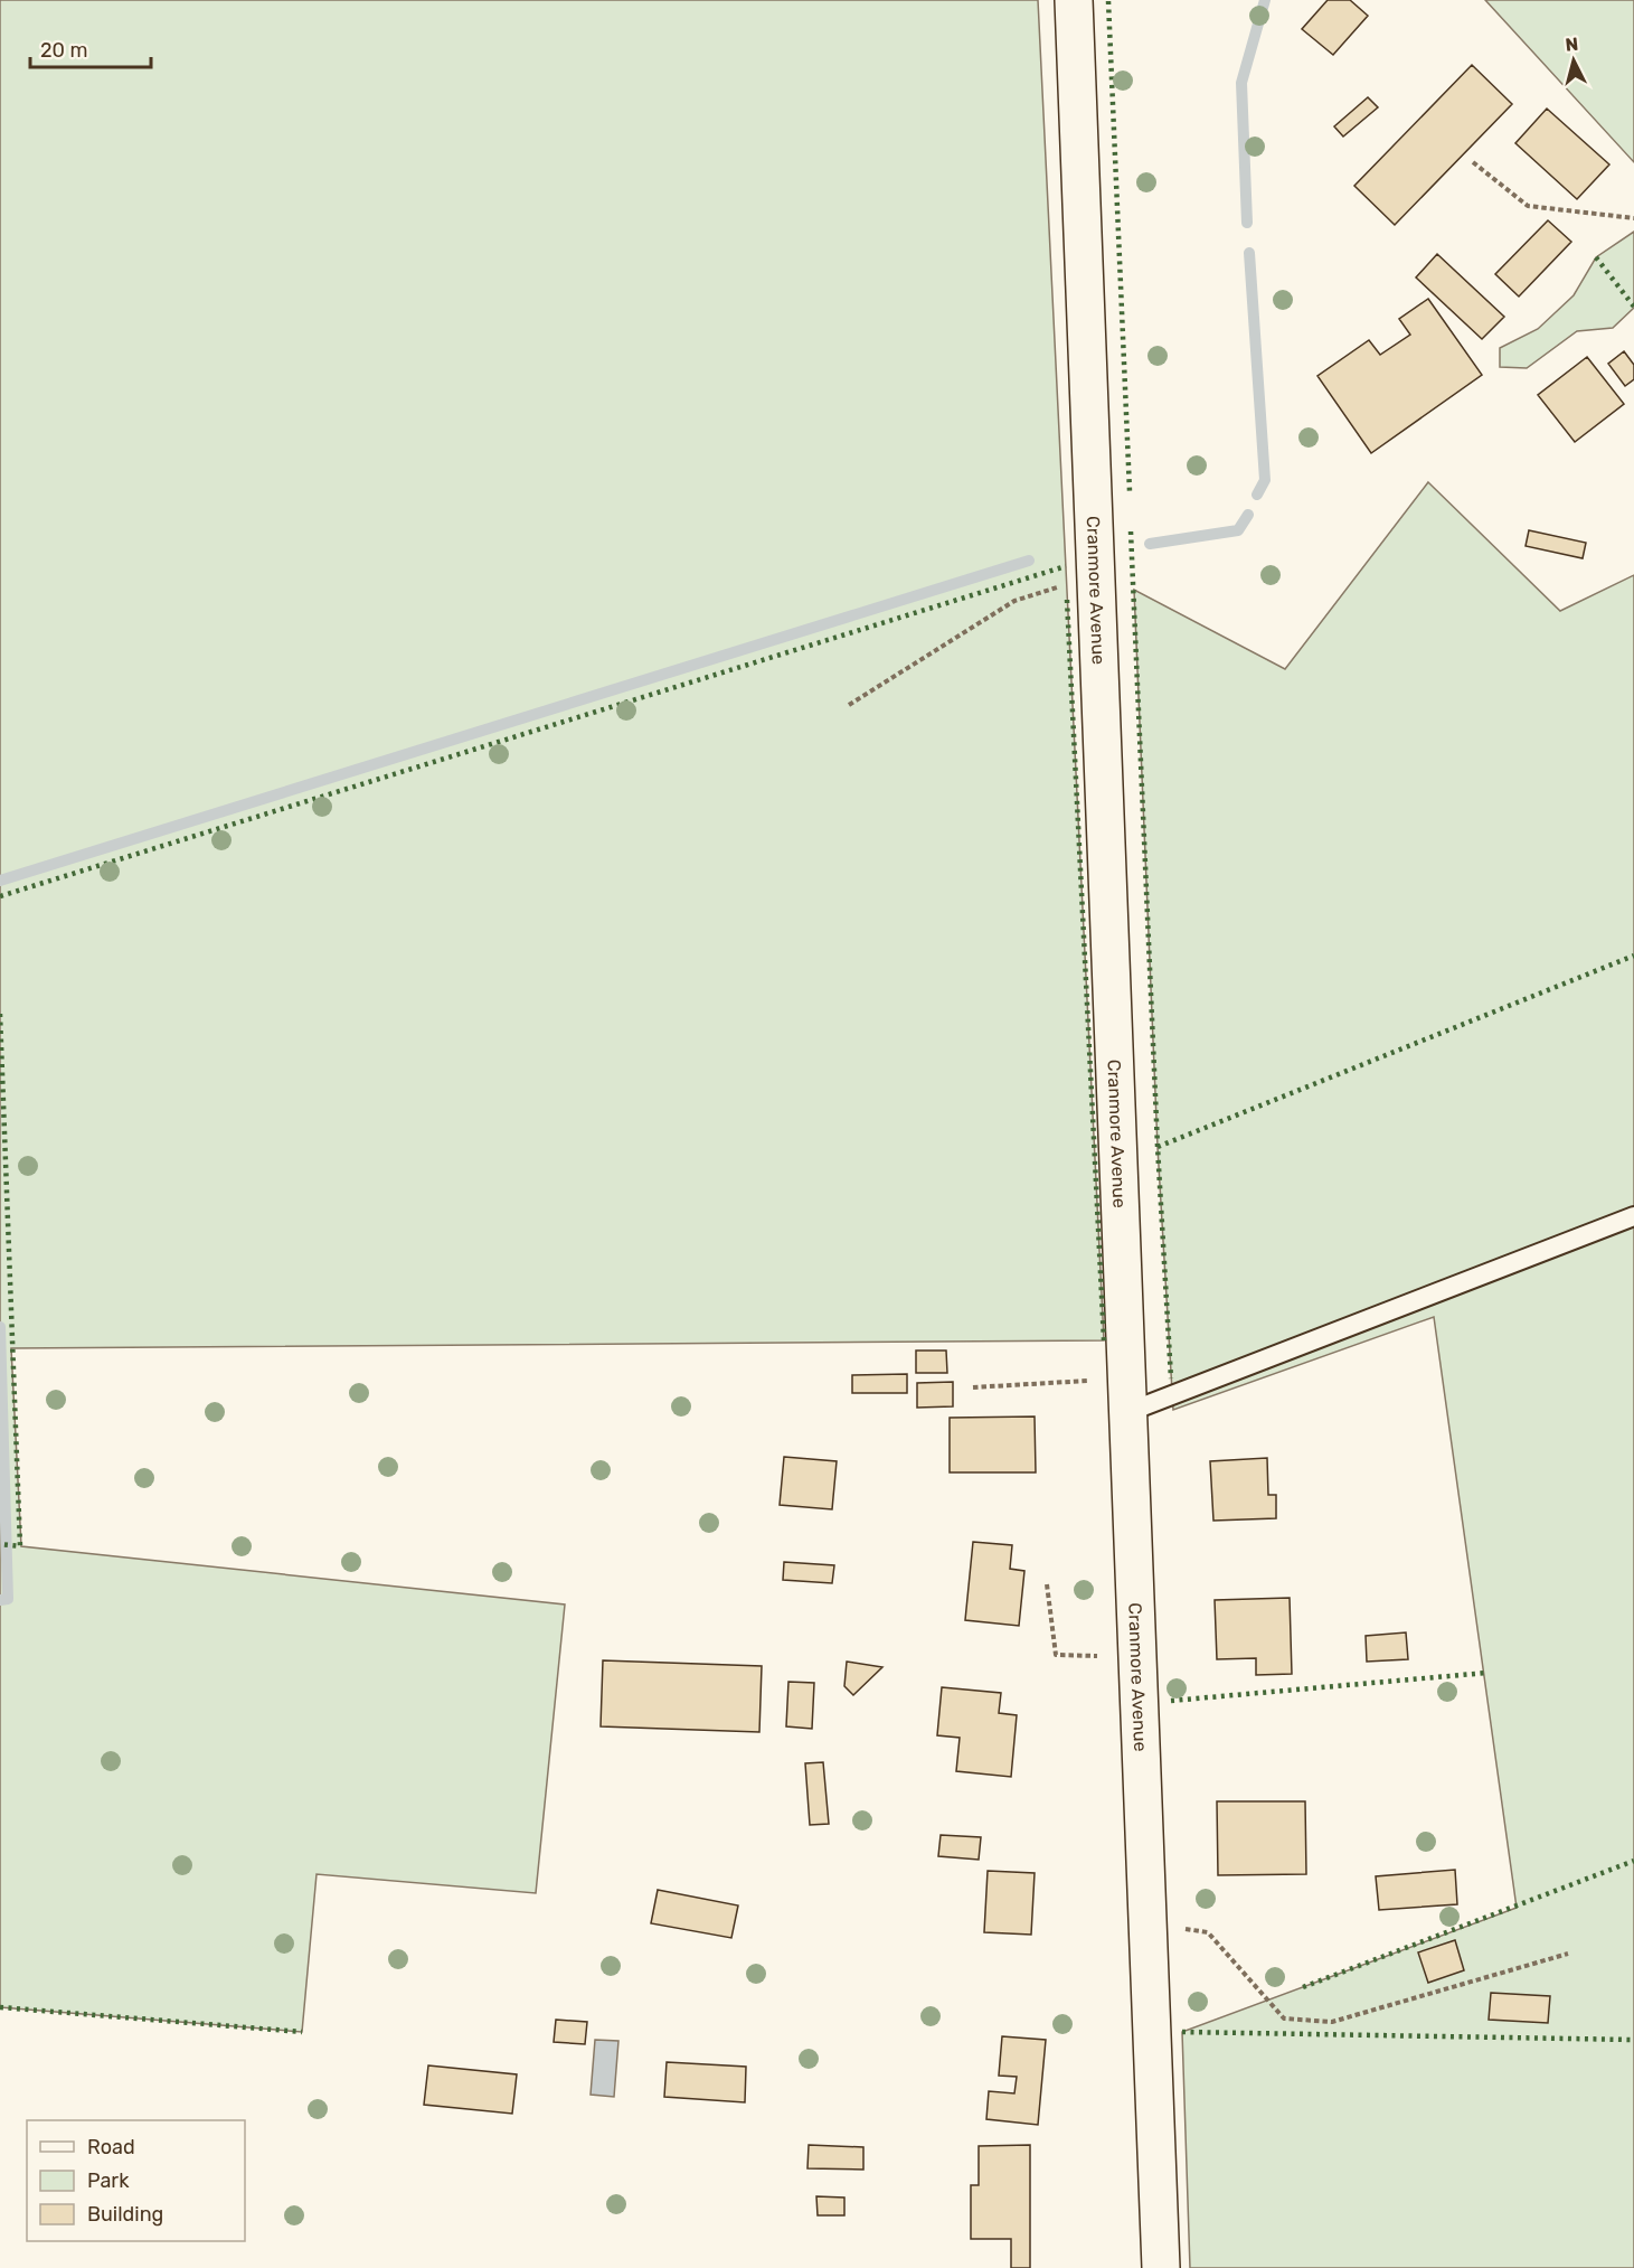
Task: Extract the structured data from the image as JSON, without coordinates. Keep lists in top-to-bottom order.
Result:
{
  "streets": {
    "street": ["Cranmore Avenue"]
  },
  "legend": ["Road", "Park", "Building"],
  "scale_bar": "20 m",
  "north": "top"
}
